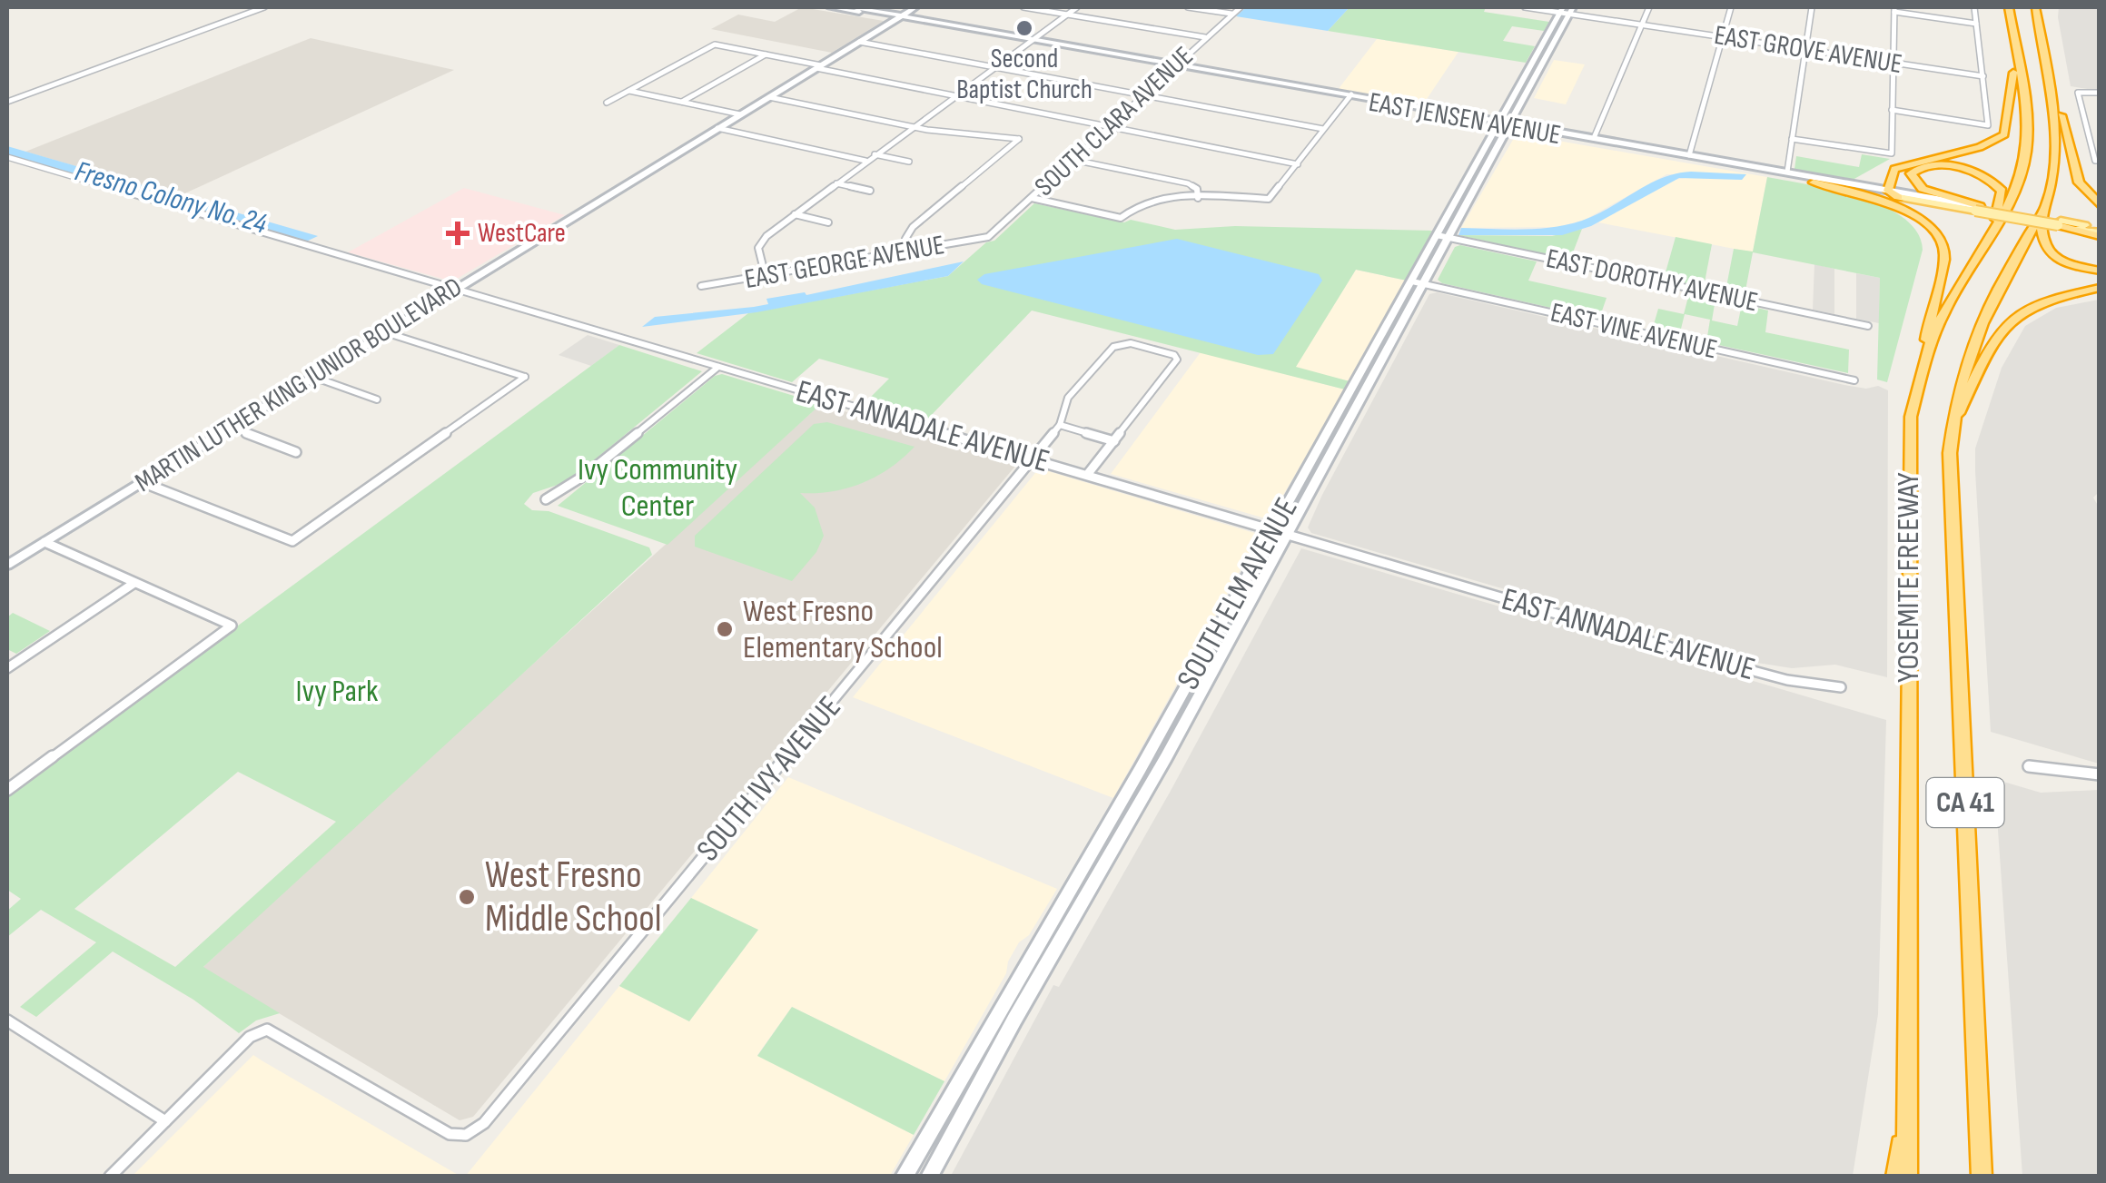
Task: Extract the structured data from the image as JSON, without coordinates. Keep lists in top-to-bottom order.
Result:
{
  "streets": {
    "highway": ["YOSEMITE FREEWAY", "CA 41"],
    "main road": ["EAST JENSEN AVENUE", "MARTIN LUTHER KING JUNIOR BOULEVARD", "SOUTH ELM AVENUE"],
    "street": [
      "EAST GROVE AVENUE",
      "SOUTH CLARA AVENUE",
      "EAST GEORGE AVENUE",
      "EAST DOROTHY AVENUE",
      "EAST VINE AVENUE",
      "EAST ANNADALE AVENUE",
      "SOUTH IVY AVENUE"
    ]
  },
  "crossings": [
    ["EAST GROVE AVENUE", "SOUTH ELM AVENUE"],
    ["EAST JENSEN AVENUE", "SOUTH CLARA AVENUE"],
    ["EAST JENSEN AVENUE", "MARTIN LUTHER KING JUNIOR BOULEVARD"],
    ["EAST JENSEN AVENUE", "SOUTH ELM AVENUE"],
    ["SOUTH CLARA AVENUE", "EAST GEORGE AVENUE"],
    ["EAST DOROTHY AVENUE", "SOUTH ELM AVENUE"],
    ["EAST VINE AVENUE", "SOUTH ELM AVENUE"],
    ["MARTIN LUTHER KING JUNIOR BOULEVARD", "EAST ANNADALE AVENUE"],
    ["EAST ANNADALE AVENUE", "SOUTH ELM AVENUE"],
    ["EAST ANNADALE AVENUE", "SOUTH IVY AVENUE"]
  ],
  "water": ["Fresno Colony No. 24"],
  "parks": ["Ivy Community Center", "Ivy Park"],
  "places": {
    "other": ["Second Baptist Church", "West Fresno Elementary School", "West Fresno Middle School"],
    "health": ["WestCare"]
  }
}
